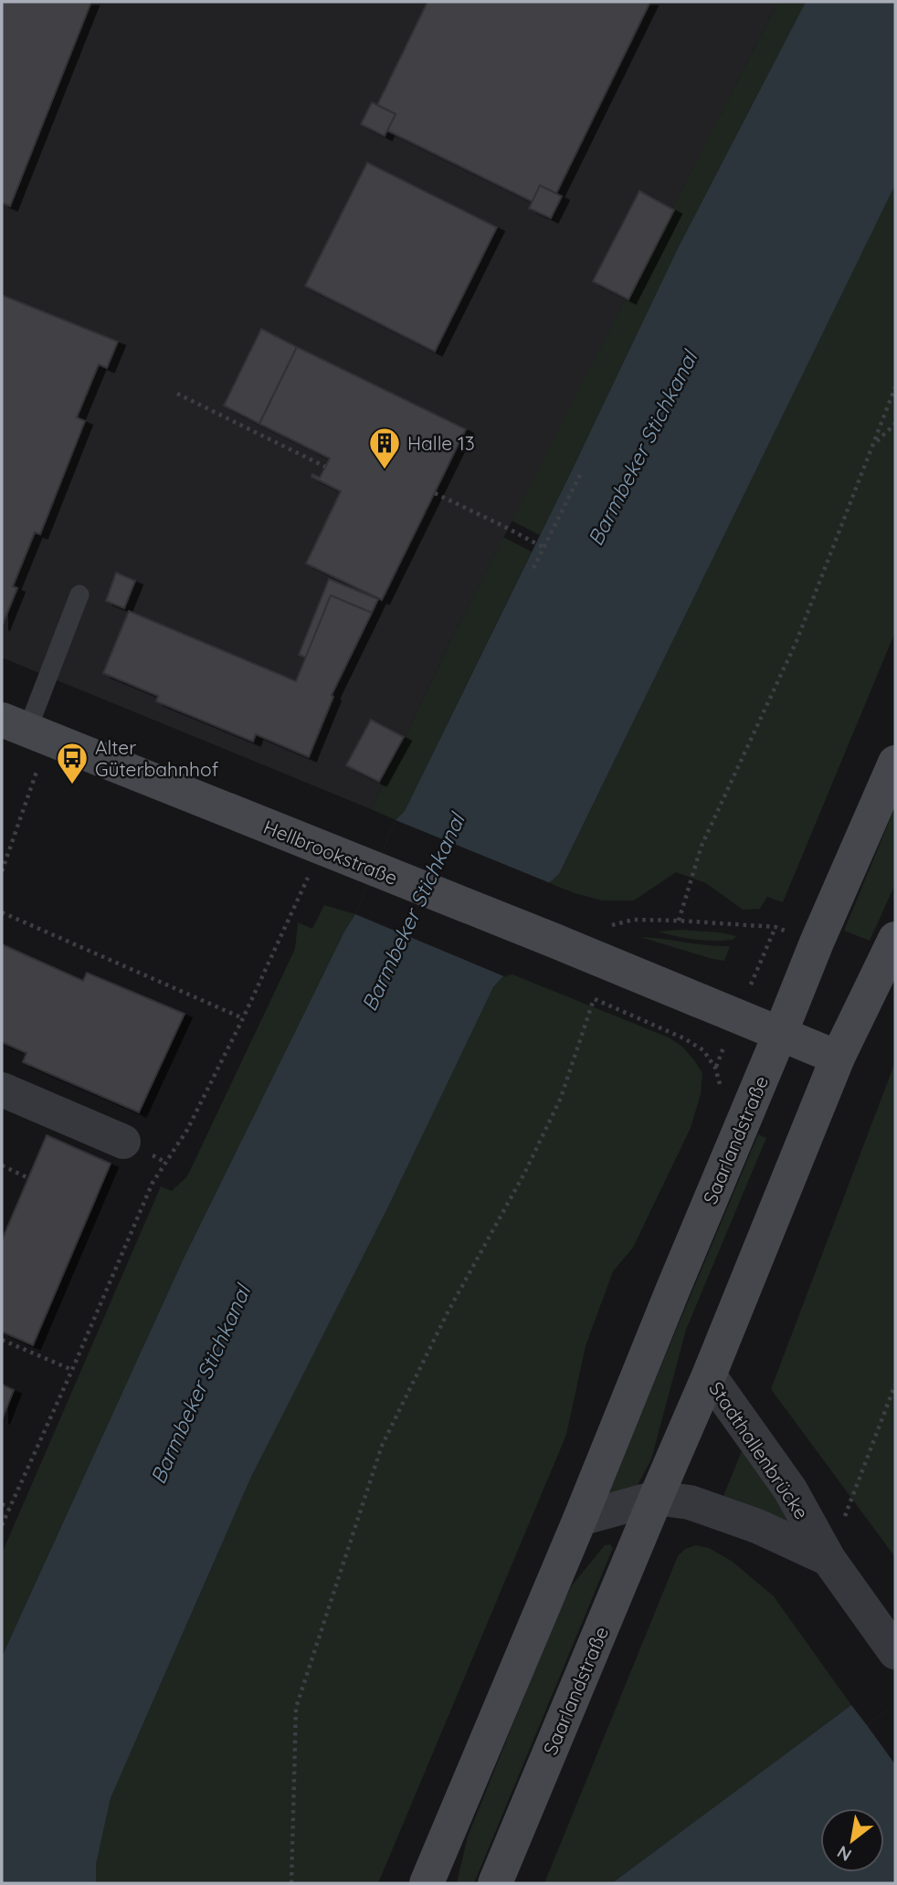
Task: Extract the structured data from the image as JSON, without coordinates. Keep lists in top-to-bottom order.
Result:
{
  "streets": {
    "main road": ["Hellbrookstraße", "Saarlandstraße"],
    "street": ["Stadthallenbrücke"]
  },
  "crossings": [
    ["Hellbrookstraße", "Saarlandstraße"],
    ["Saarlandstraße", "Stadthallenbrücke"]
  ],
  "water": ["Barmbeker Stichkanal"],
  "places": {
    "building": ["Halle 13"],
    "bus stop": ["Alter Güterbahnhof"]
  },
  "north": "bottom left"
}
